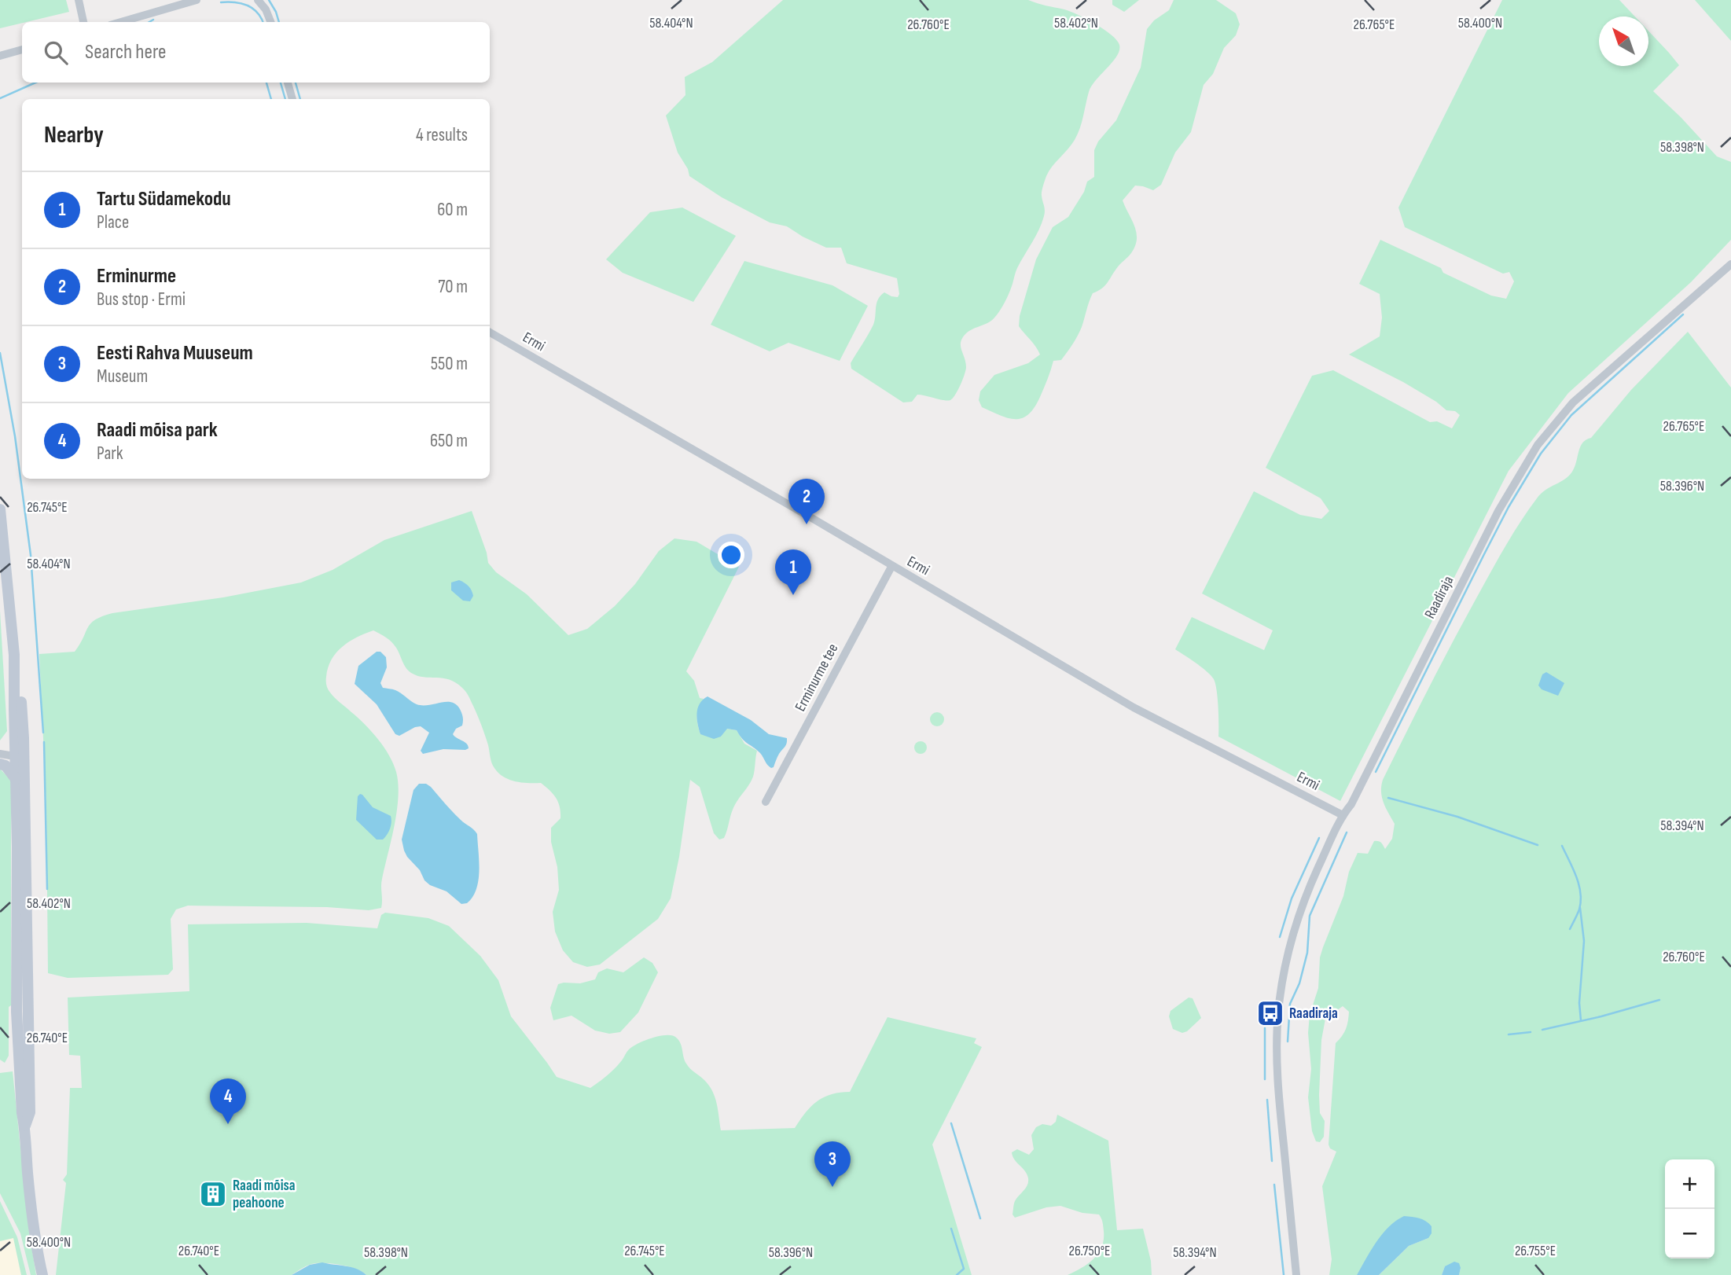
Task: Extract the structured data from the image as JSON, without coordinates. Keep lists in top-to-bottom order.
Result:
{
  "streets": {
    "street": ["Ermi", "Raadiraja", "Erminurme tee"]
  },
  "crossings": [
    ["Ermi", "Raadiraja"],
    ["Ermi", "Erminurme tee"]
  ],
  "places": {
    "bus stop": ["Raadiraja"],
    "building": ["Raadi mõisa peahoone"]
  },
  "north": "top left",
  "page": {
    "search": "Search here",
    "heading": ["Nearby", "4 results"],
    "list": [
      {
        "mark": "1",
        "name": "Tartu Südamekodu",
        "note": "Place",
        "value": "60 m"
      },
      {
        "mark": "2",
        "name": "Erminurme",
        "note": "Bus stop · Ermi",
        "value": "70 m"
      },
      {
        "mark": "3",
        "name": "Eesti Rahva Muuseum",
        "note": "Museum",
        "value": "550 m"
      },
      {
        "mark": "4",
        "name": "Raadi mõisa park",
        "note": "Park",
        "value": "650 m"
      }
    ],
    "pins": [
      "2",
      "1",
      "4",
      "3"
    ],
    "map_buttons": ["+", "−"]
  },
  "coordinates": [
    "58.404°N",
    "58.402°N",
    "58.400°N",
    "26.760°E",
    "26.765°E",
    "58.398°N",
    "58.396°N",
    "26.745°E",
    "58.394°N",
    "26.740°E",
    "26.750°E",
    "26.755°E"
  ]
}
